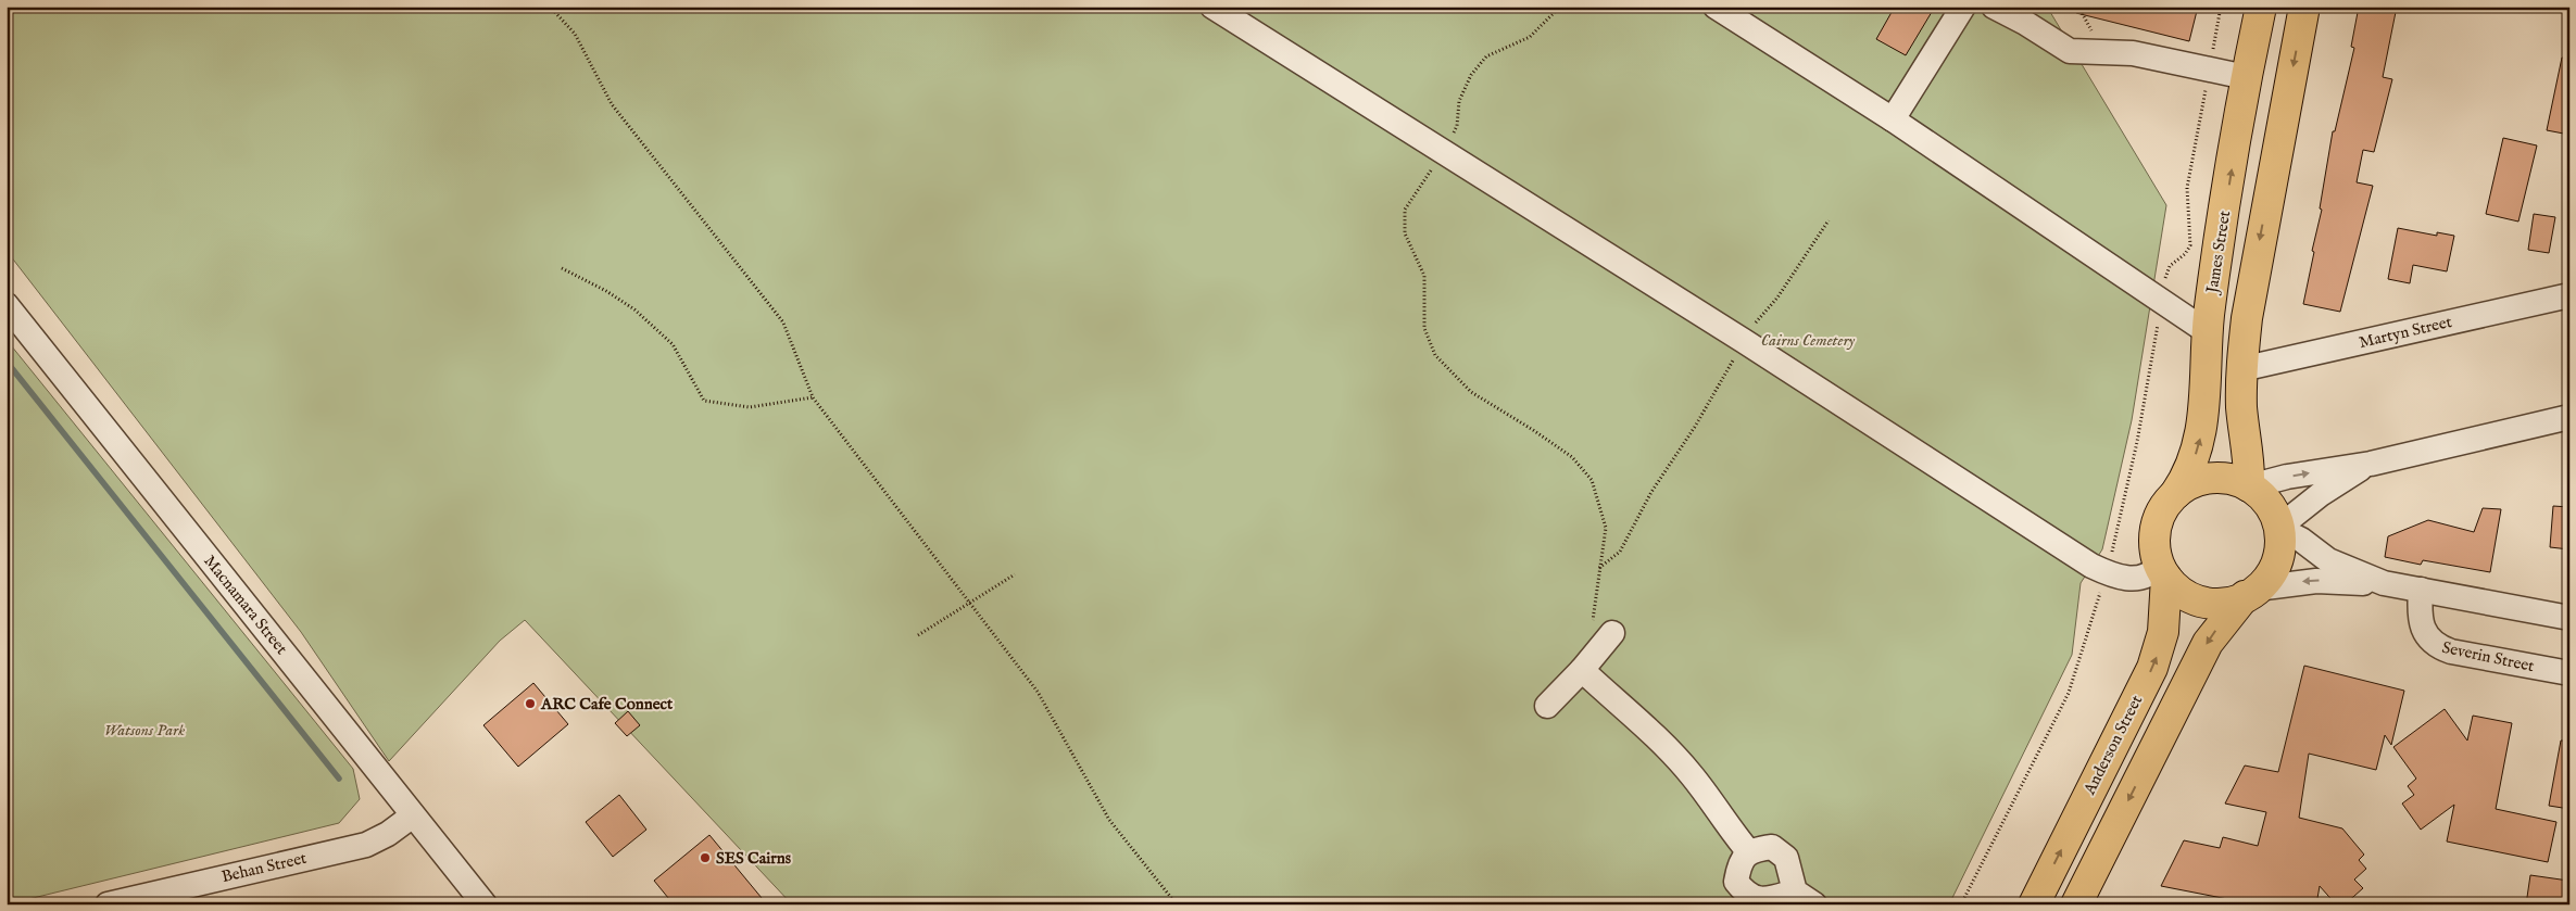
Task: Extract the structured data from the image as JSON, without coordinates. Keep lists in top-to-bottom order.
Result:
{
  "streets": {
    "main road": ["James Street", "Anderson Street"],
    "street": [
      "Martyn Street",
      "Macnamara Street",
      "Severin Street",
      "Behan Street"
    ]
  },
  "crossings": [
    ["James Street", "Anderson Street"],
    ["Macnamara Street", "Behan Street"]
  ],
  "parks": ["Cairns Cemetery", "Watsons Park"],
  "places": ["ARC Cafe Connect", "SES Cairns"]
}
